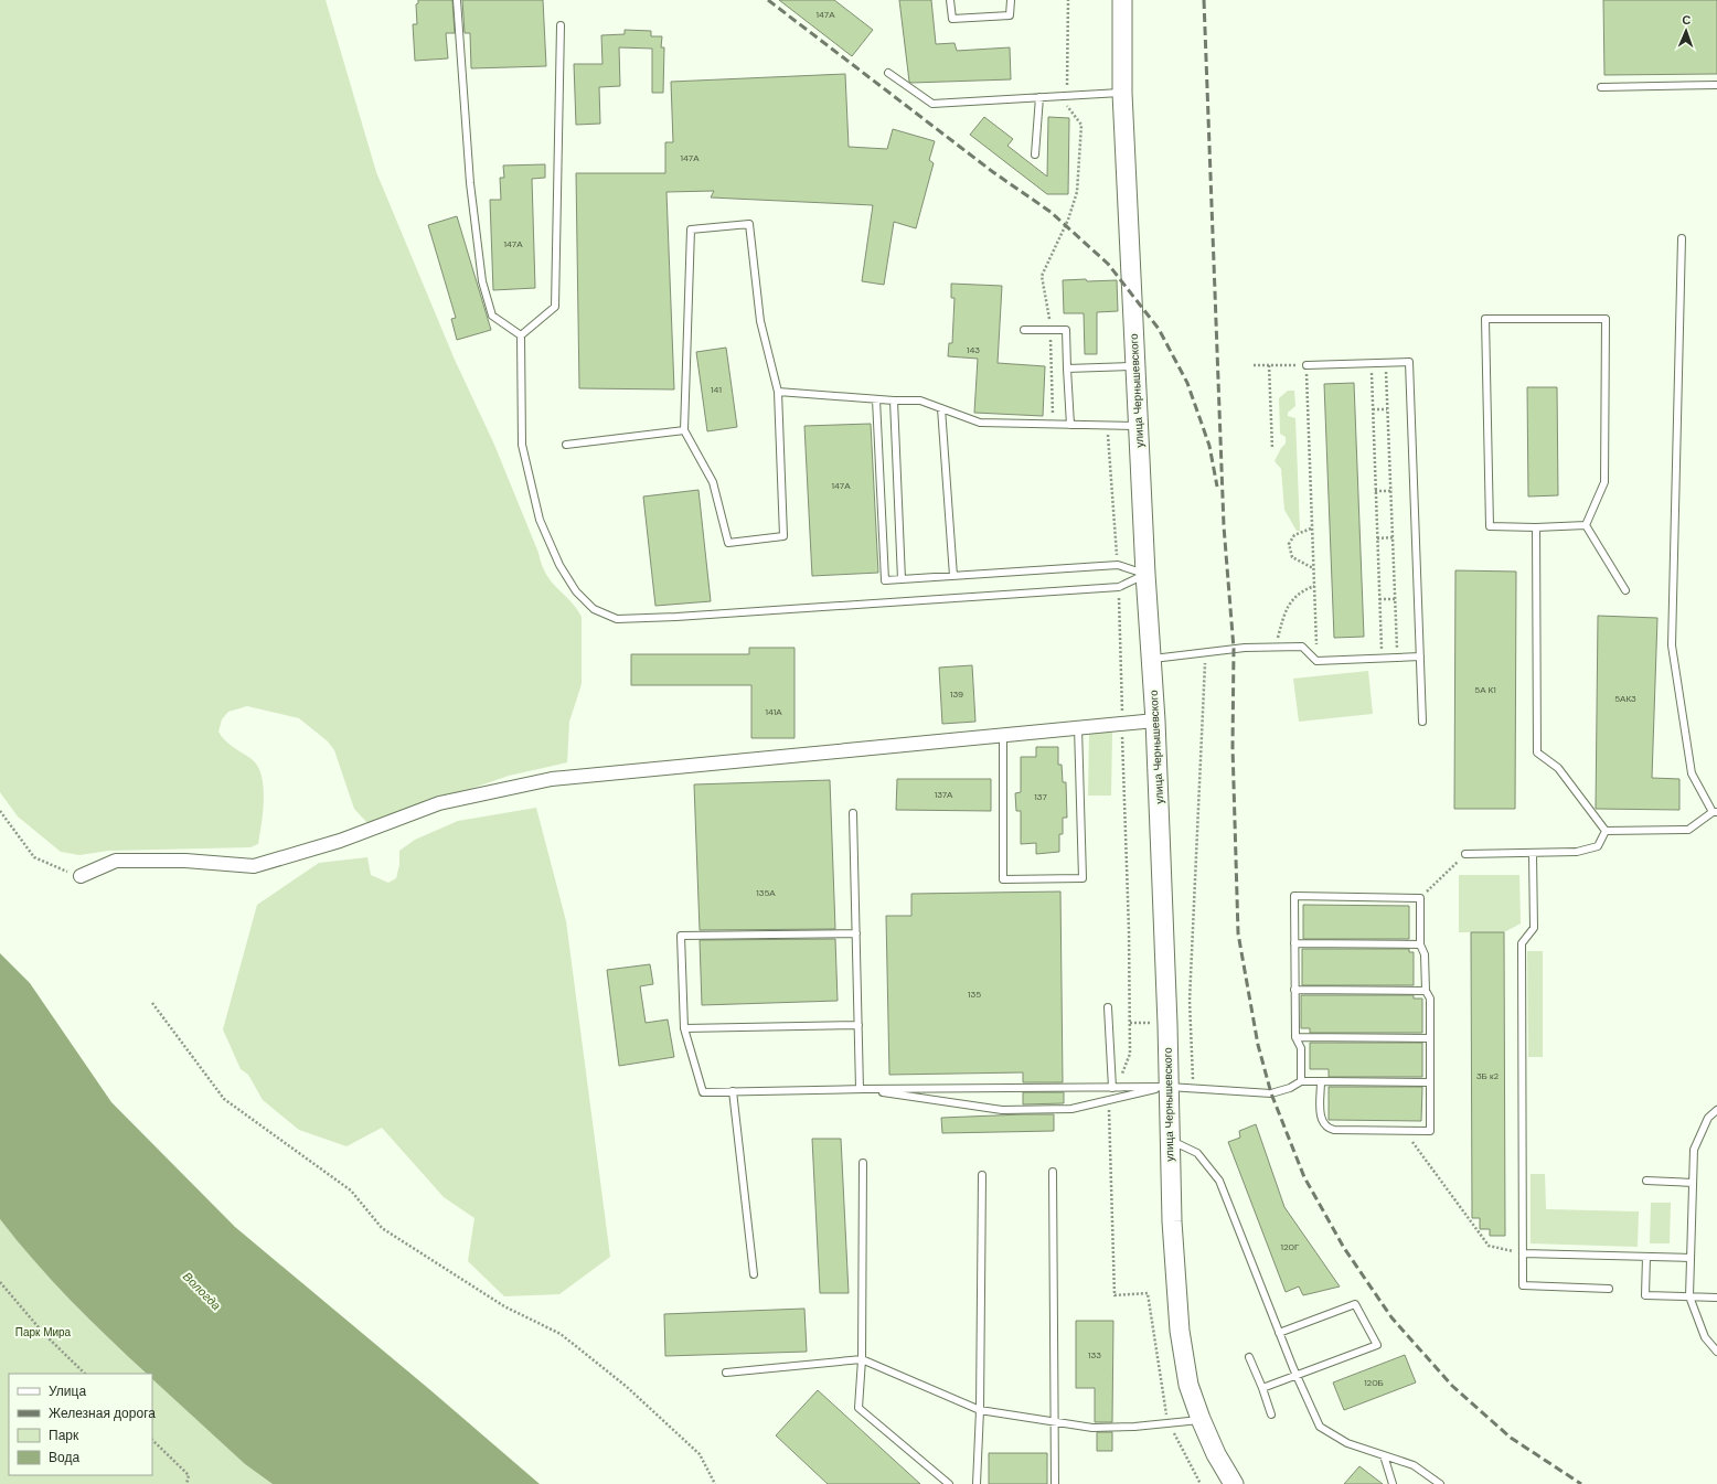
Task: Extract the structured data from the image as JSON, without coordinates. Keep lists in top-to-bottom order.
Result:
{
  "streets": {
    "main road": ["улица Чернышевского"]
  },
  "water": ["Вологда"],
  "parks": ["Парк Мира"],
  "house_numbers": [
    "147А",
    "147А",
    "147А",
    "143",
    "141",
    "147А",
    "5А К1",
    "139",
    "5АК3",
    "141А",
    "137А",
    "137",
    "135А",
    "135",
    "3Б к2",
    "120Г",
    "133",
    "120Б"
  ],
  "legend": [
    "Улица",
    "Железная дорога",
    "Парк",
    "Вода"
  ],
  "north": "top"
}
